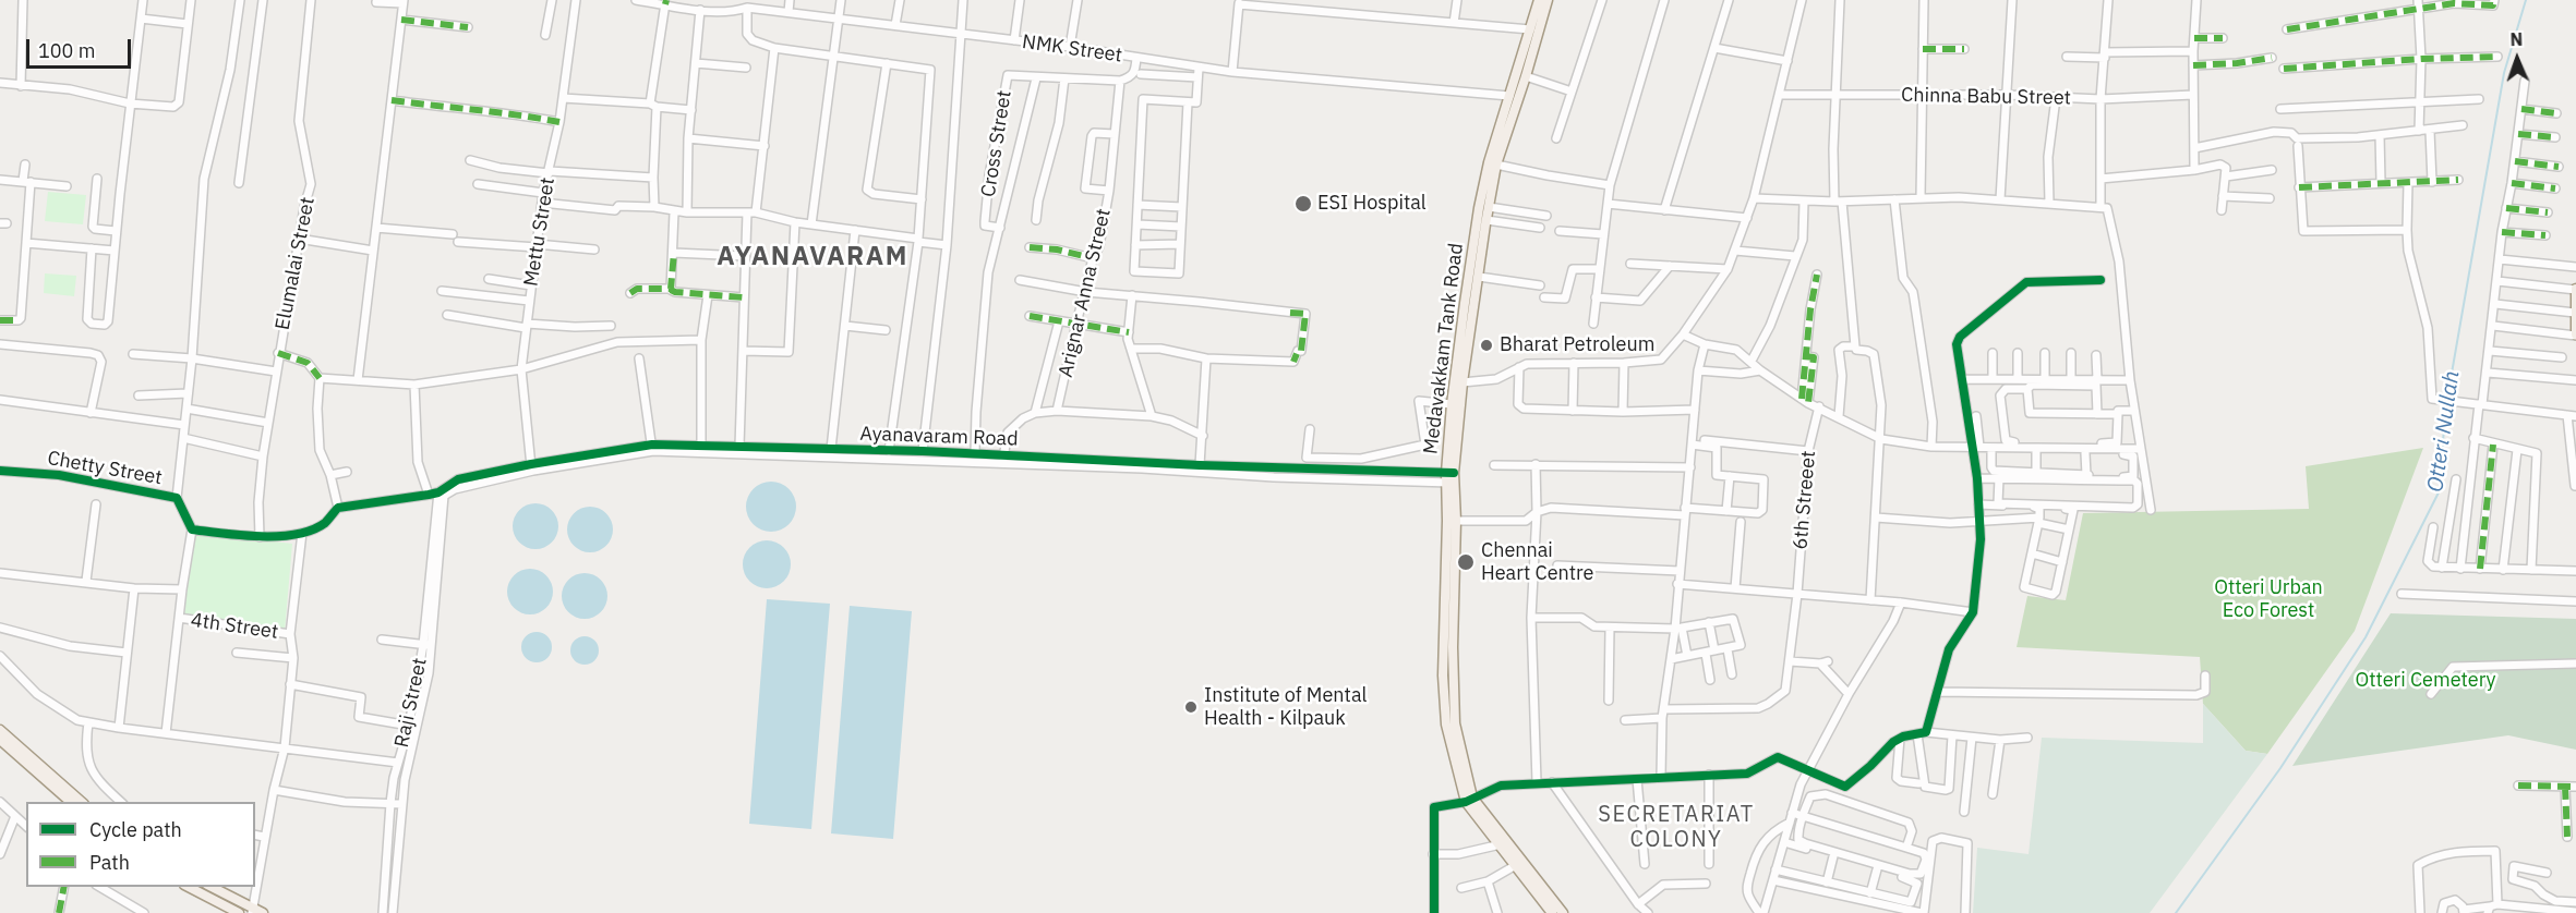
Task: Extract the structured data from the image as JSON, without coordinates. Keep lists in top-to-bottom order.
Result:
{
  "streets": {
    "main road": ["Medavakkam Tank Road"],
    "street": [
      "NMK Street",
      "Chinna Babu Street",
      "Cross Street",
      "Mettu Street",
      "Elumalai Street",
      "Arignar Anna Street",
      "Ayanavaram Road",
      "Chetty Street",
      "6th Streeet",
      "4th Street",
      "Raji Street"
    ]
  },
  "crossings": [
    ["NMK Street", "Medavakkam Tank Road"],
    ["Cross Street", "Arignar Anna Street"],
    ["Mettu Street", "Ayanavaram Road"],
    ["Medavakkam Tank Road", "Ayanavaram Road"],
    ["Ayanavaram Road", "Raji Street"]
  ],
  "districts": ["AYANAVARAM", "SECRETARIAT COLONY"],
  "water": ["Otteri Nullah"],
  "parks": ["Otteri Urban Eco Forest", "Otteri Cemetery"],
  "places": [
    "ESI Hospital",
    "Bharat Petroleum",
    "Chennai Heart Centre",
    "Institute of Mental Health - Kilpauk"
  ],
  "legend": ["Cycle path", "Path"],
  "scale_bar": "100 m",
  "north": "top"
}
